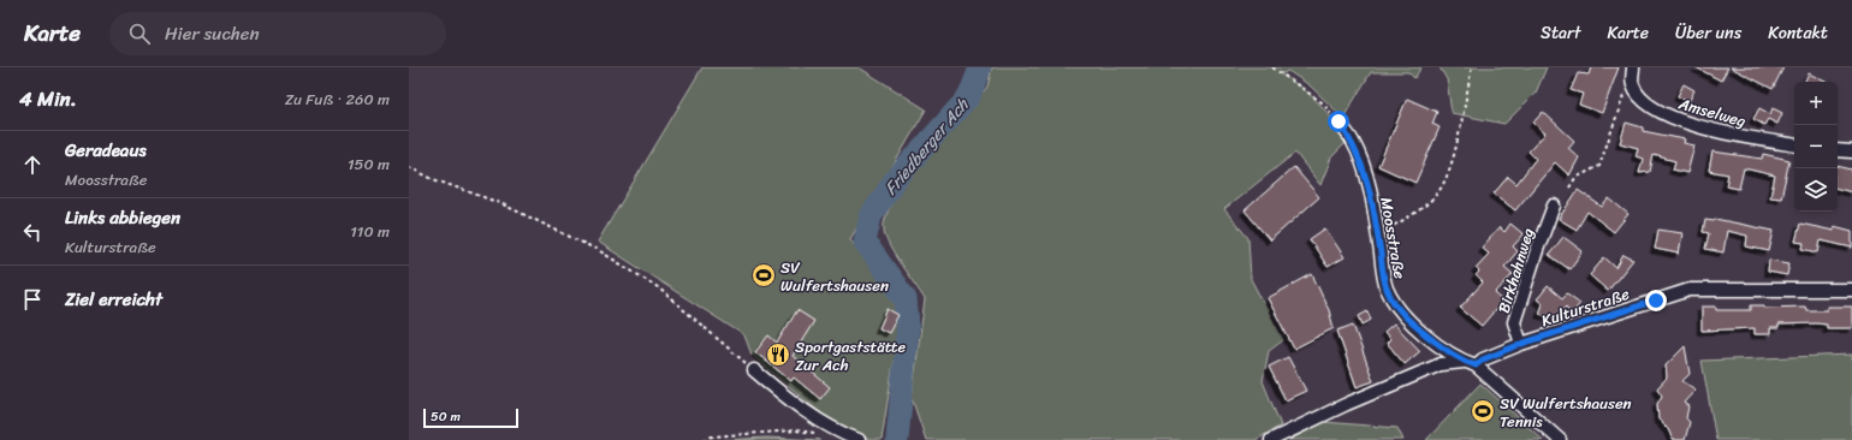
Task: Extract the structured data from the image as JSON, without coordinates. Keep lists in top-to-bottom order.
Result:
{
  "streets": {
    "street": [
      "Amselweg",
      "Moosstraße",
      "Birkhahnweg",
      "Kulturstraße"
    ]
  },
  "crossings": [
    ["Moosstraße", "Kulturstraße"],
    ["Birkhahnweg", "Kulturstraße"]
  ],
  "water": ["Friedberger Ach"],
  "places": {
    "sports": ["SV Wulfertshausen", "SV Wulfertshausen Tennis"],
    "restaurant": ["Sportgaststätte Zur Ach"]
  },
  "scale_bar": "50 m",
  "page": {
    "header": "Karte",
    "search": "Hier suchen",
    "nav": [
      "Start",
      "Karte",
      "Über uns",
      "Kontakt"
    ],
    "heading": ["4 Min.", "Zu Fuß · 260 m"],
    "map_buttons": ["+", "−"],
    "list": [
      ["Geradeaus", "Moosstraße", "150 m"],
      ["Links abbiegen", "Kulturstraße", "110 m"],
      "Ziel erreicht"
    ],
    "scale": "50 m"
  }
}
